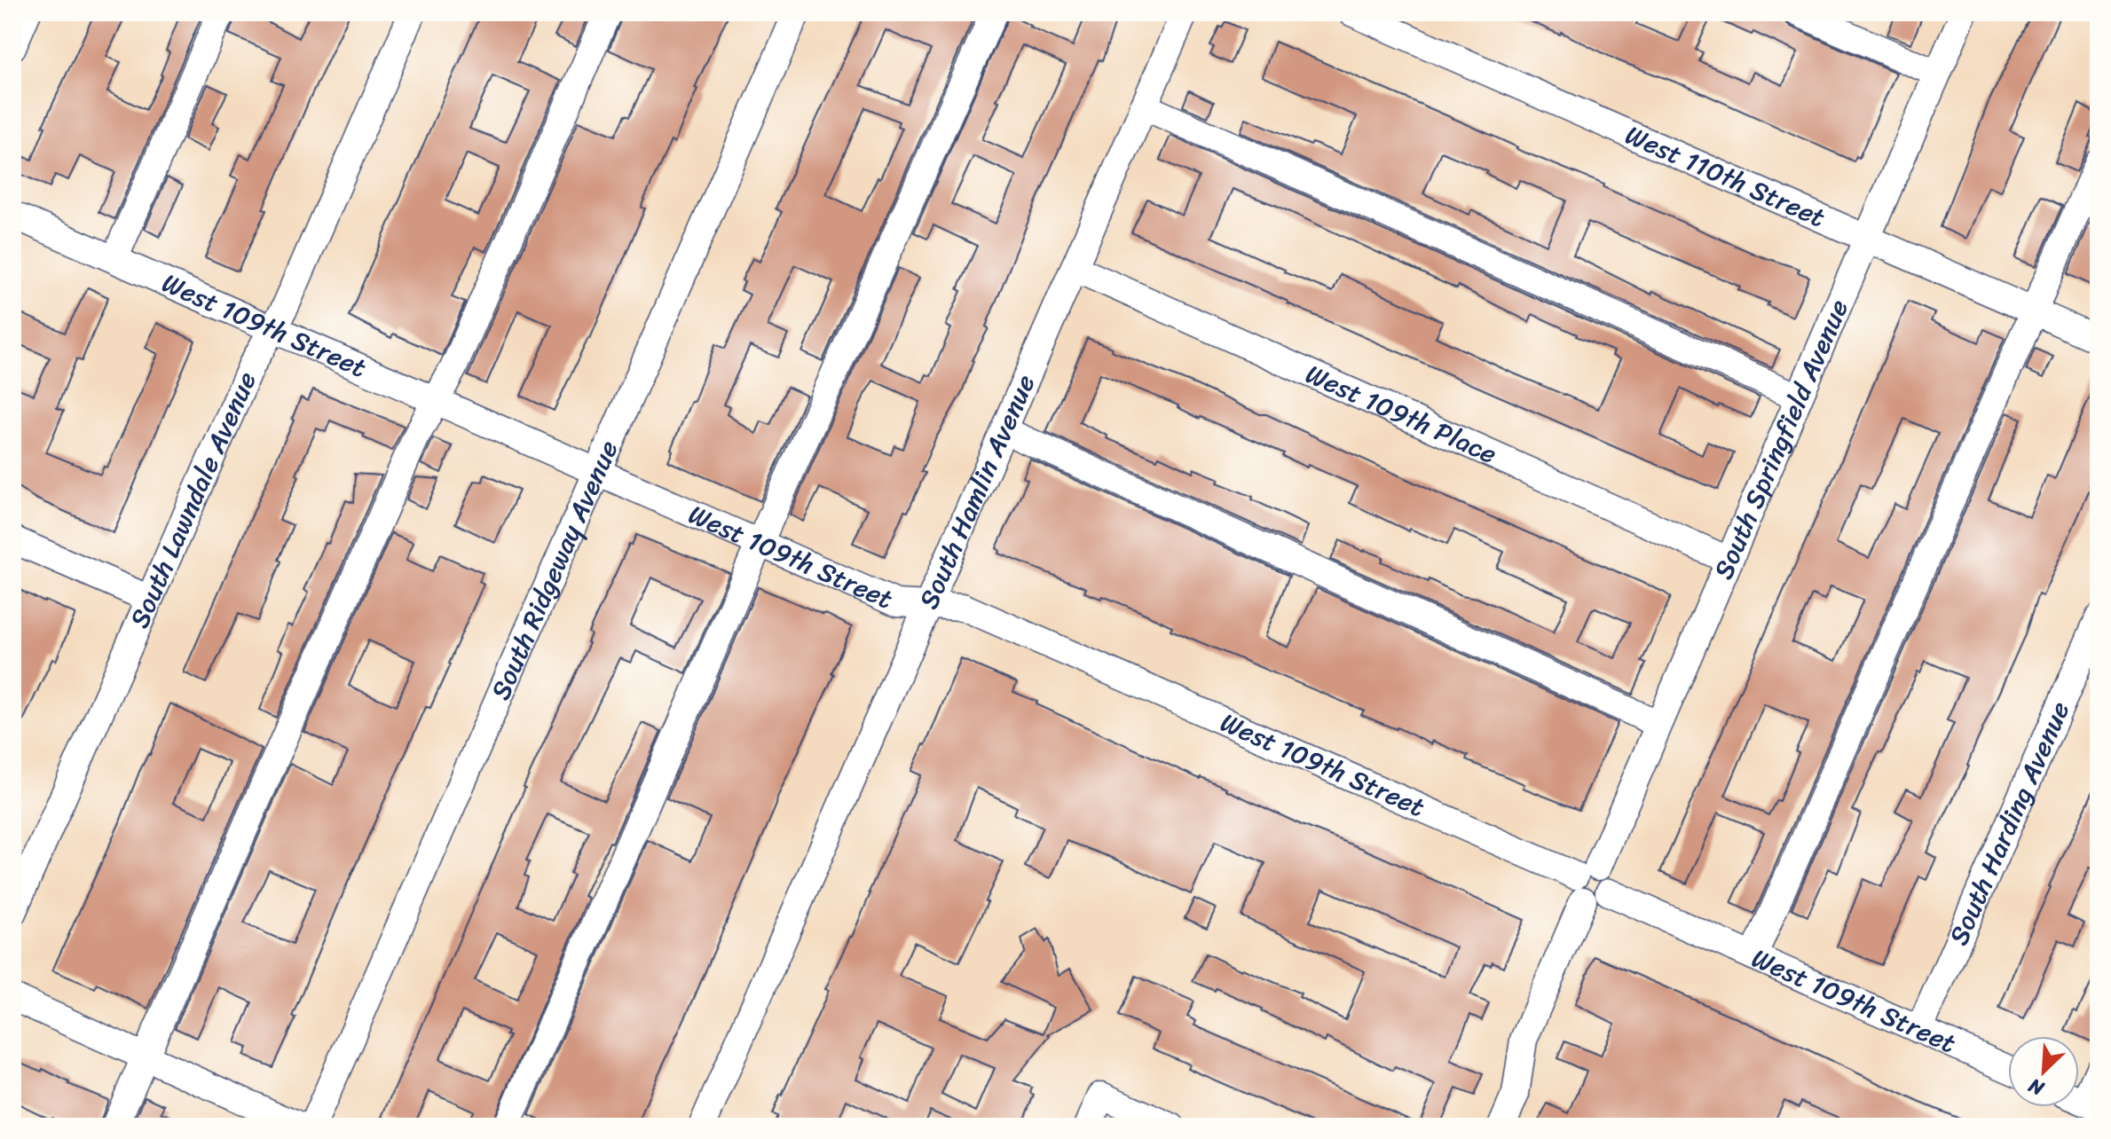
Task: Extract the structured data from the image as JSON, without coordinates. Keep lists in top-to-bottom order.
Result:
{
  "streets": {
    "street": [
      "West 110th Street",
      "West 109th Street",
      "West 109th Place",
      "South Springfield Avenue",
      "South Hamlin Avenue",
      "South Lawndale Avenue",
      "South Ridgeway Avenue",
      "South Harding Avenue"
    ]
  },
  "crossings": [
    ["West 110th Street", "South Springfield Avenue"],
    ["West 109th Street", "South Springfield Avenue"],
    ["West 109th Street", "South Hamlin Avenue"],
    ["West 109th Street", "South Lawndale Avenue"],
    ["West 109th Street", "South Ridgeway Avenue"],
    ["West 109th Street", "South Harding Avenue"],
    ["West 109th Place", "South Springfield Avenue"],
    ["West 109th Place", "South Hamlin Avenue"]
  ],
  "north": "bottom left"
}
